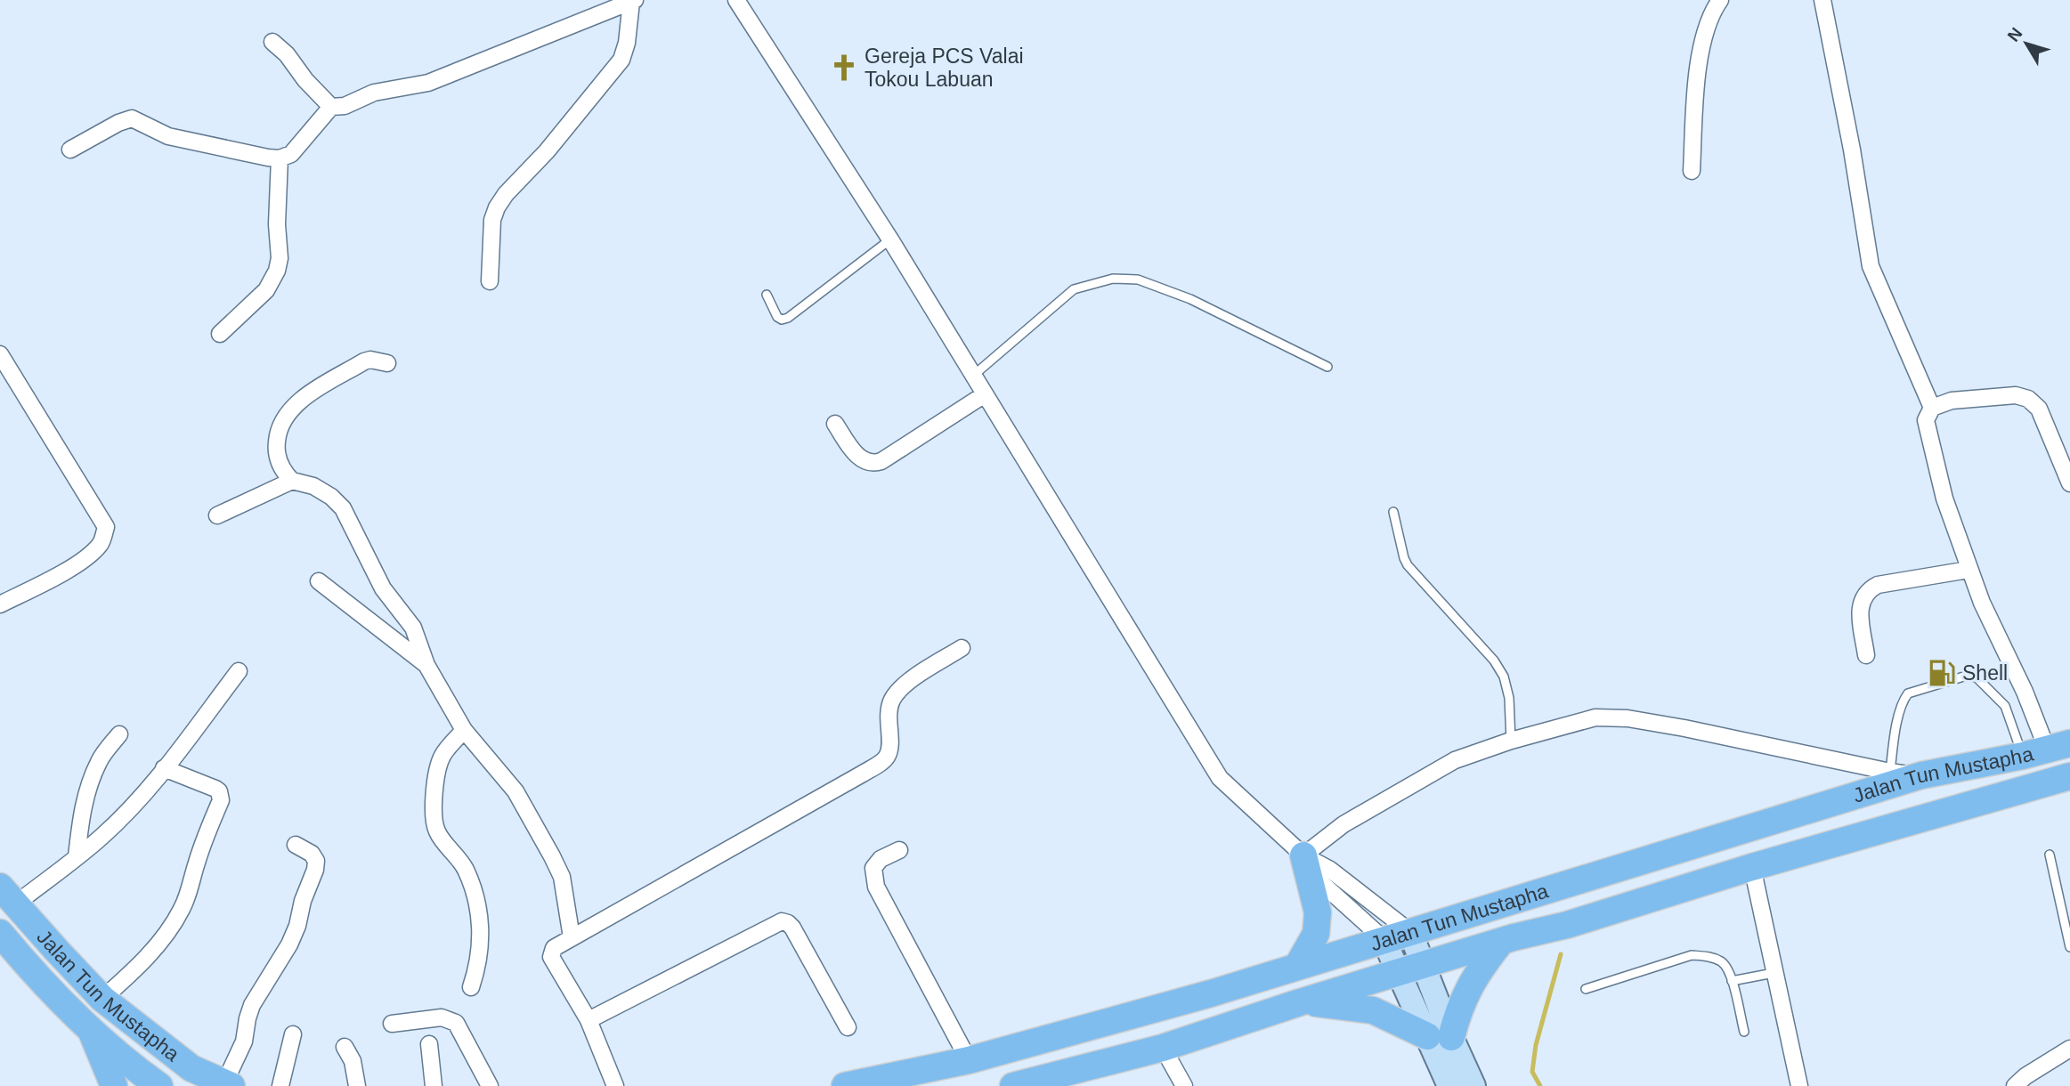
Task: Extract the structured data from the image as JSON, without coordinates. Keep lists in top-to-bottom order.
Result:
{
  "streets": {
    "main road": ["Jalan Tun Mustapha"]
  },
  "places": {
    "church": ["Gereja PCS Valai Tokou Labuan"],
    "fuel station": ["Shell"]
  },
  "north": "top left"
}
